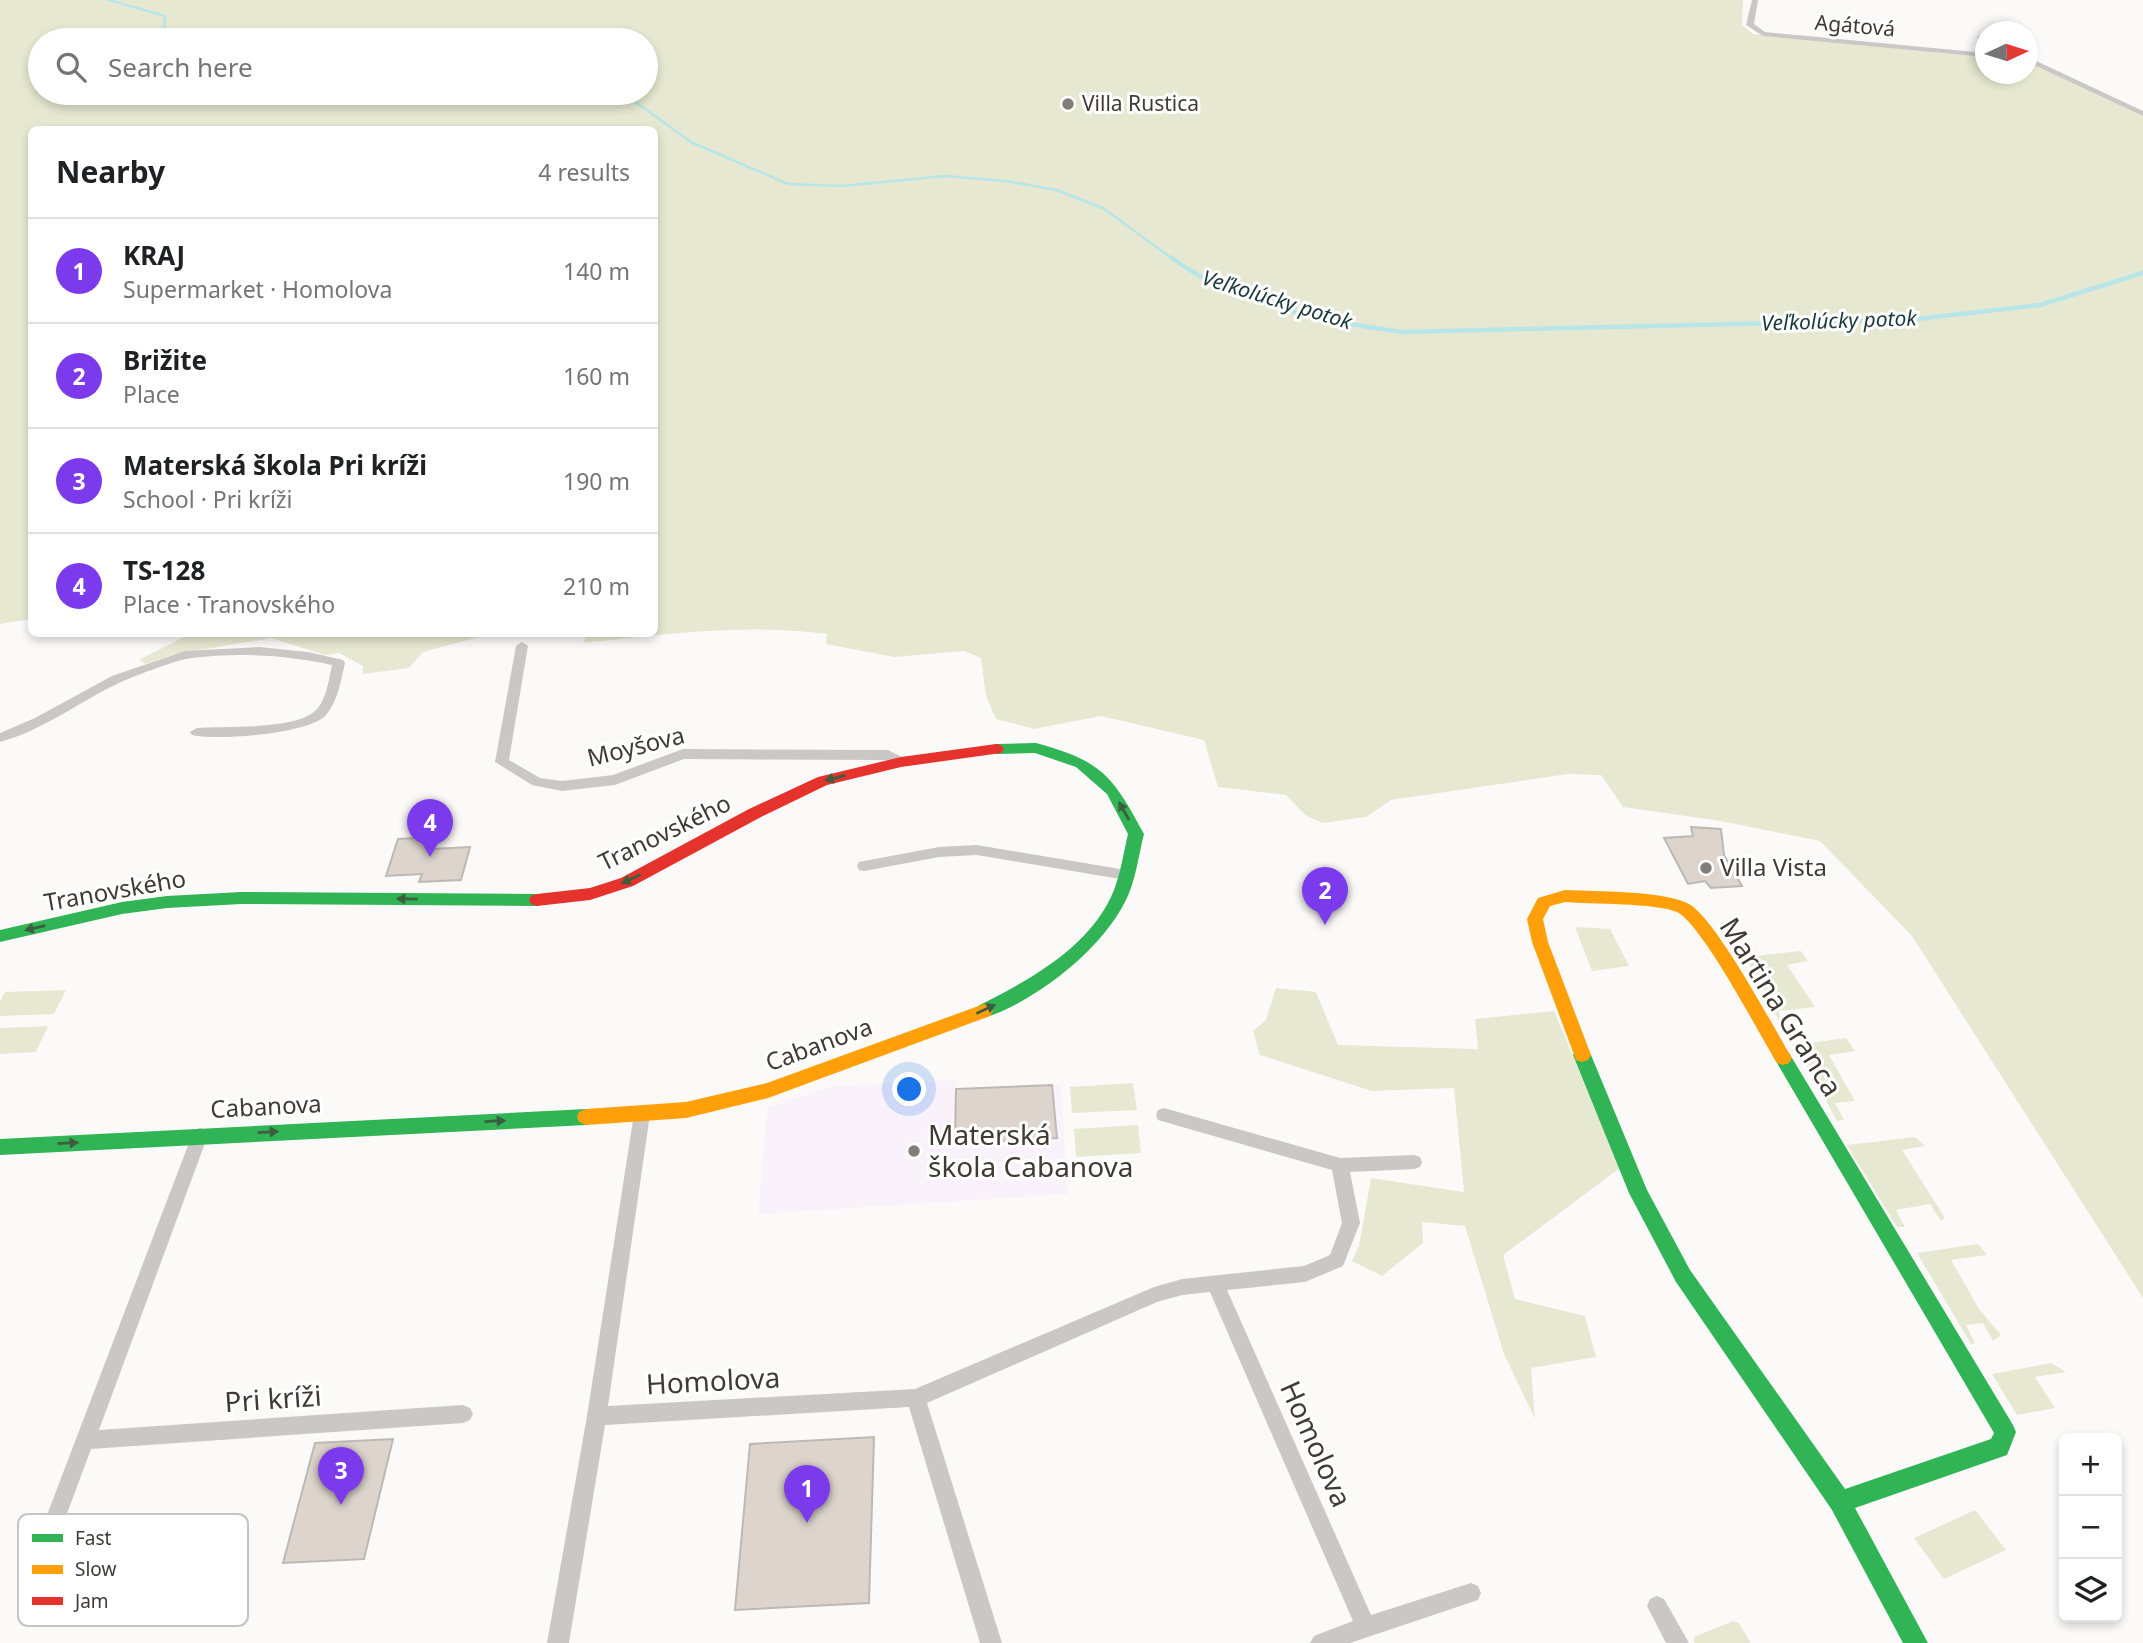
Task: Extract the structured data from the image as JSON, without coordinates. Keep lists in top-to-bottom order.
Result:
{
  "streets": {
    "street": [
      "Agátová",
      "Moyšova",
      "Tranovského",
      "Martina Granca",
      "Cabanova",
      "Homolova",
      "Pri kríži"
    ]
  },
  "crossings": [
    ["Moyšova", "Tranovského"],
    ["Tranovského", "Cabanova"],
    ["Cabanova", "Pri kríži"]
  ],
  "one_way": ["Tranovského", "Cabanova"],
  "water": ["Veľkolúcky potok"],
  "places": ["Villa Rustica", "Villa Vista", "Materská škola Cabanova"],
  "legend": ["Fast", "Slow", "Jam"],
  "north": "right",
  "page": {
    "search": "Search here",
    "heading": ["Nearby", "4 results"],
    "list": [
      {
        "mark": "1",
        "name": "KRAJ",
        "note": "Supermarket · Homolova",
        "value": "140 m"
      },
      {
        "mark": "2",
        "name": "Brižite",
        "note": "Place",
        "value": "160 m"
      },
      {
        "mark": "3",
        "name": "Materská škola Pri kríži",
        "note": "School · Pri kríži",
        "value": "190 m"
      },
      {
        "mark": "4",
        "name": "TS-128",
        "note": "Place · Tranovského",
        "value": "210 m"
      }
    ],
    "pins": [
      "4",
      "2",
      "3",
      "1"
    ],
    "map_buttons": ["+", "−"]
  }
}
